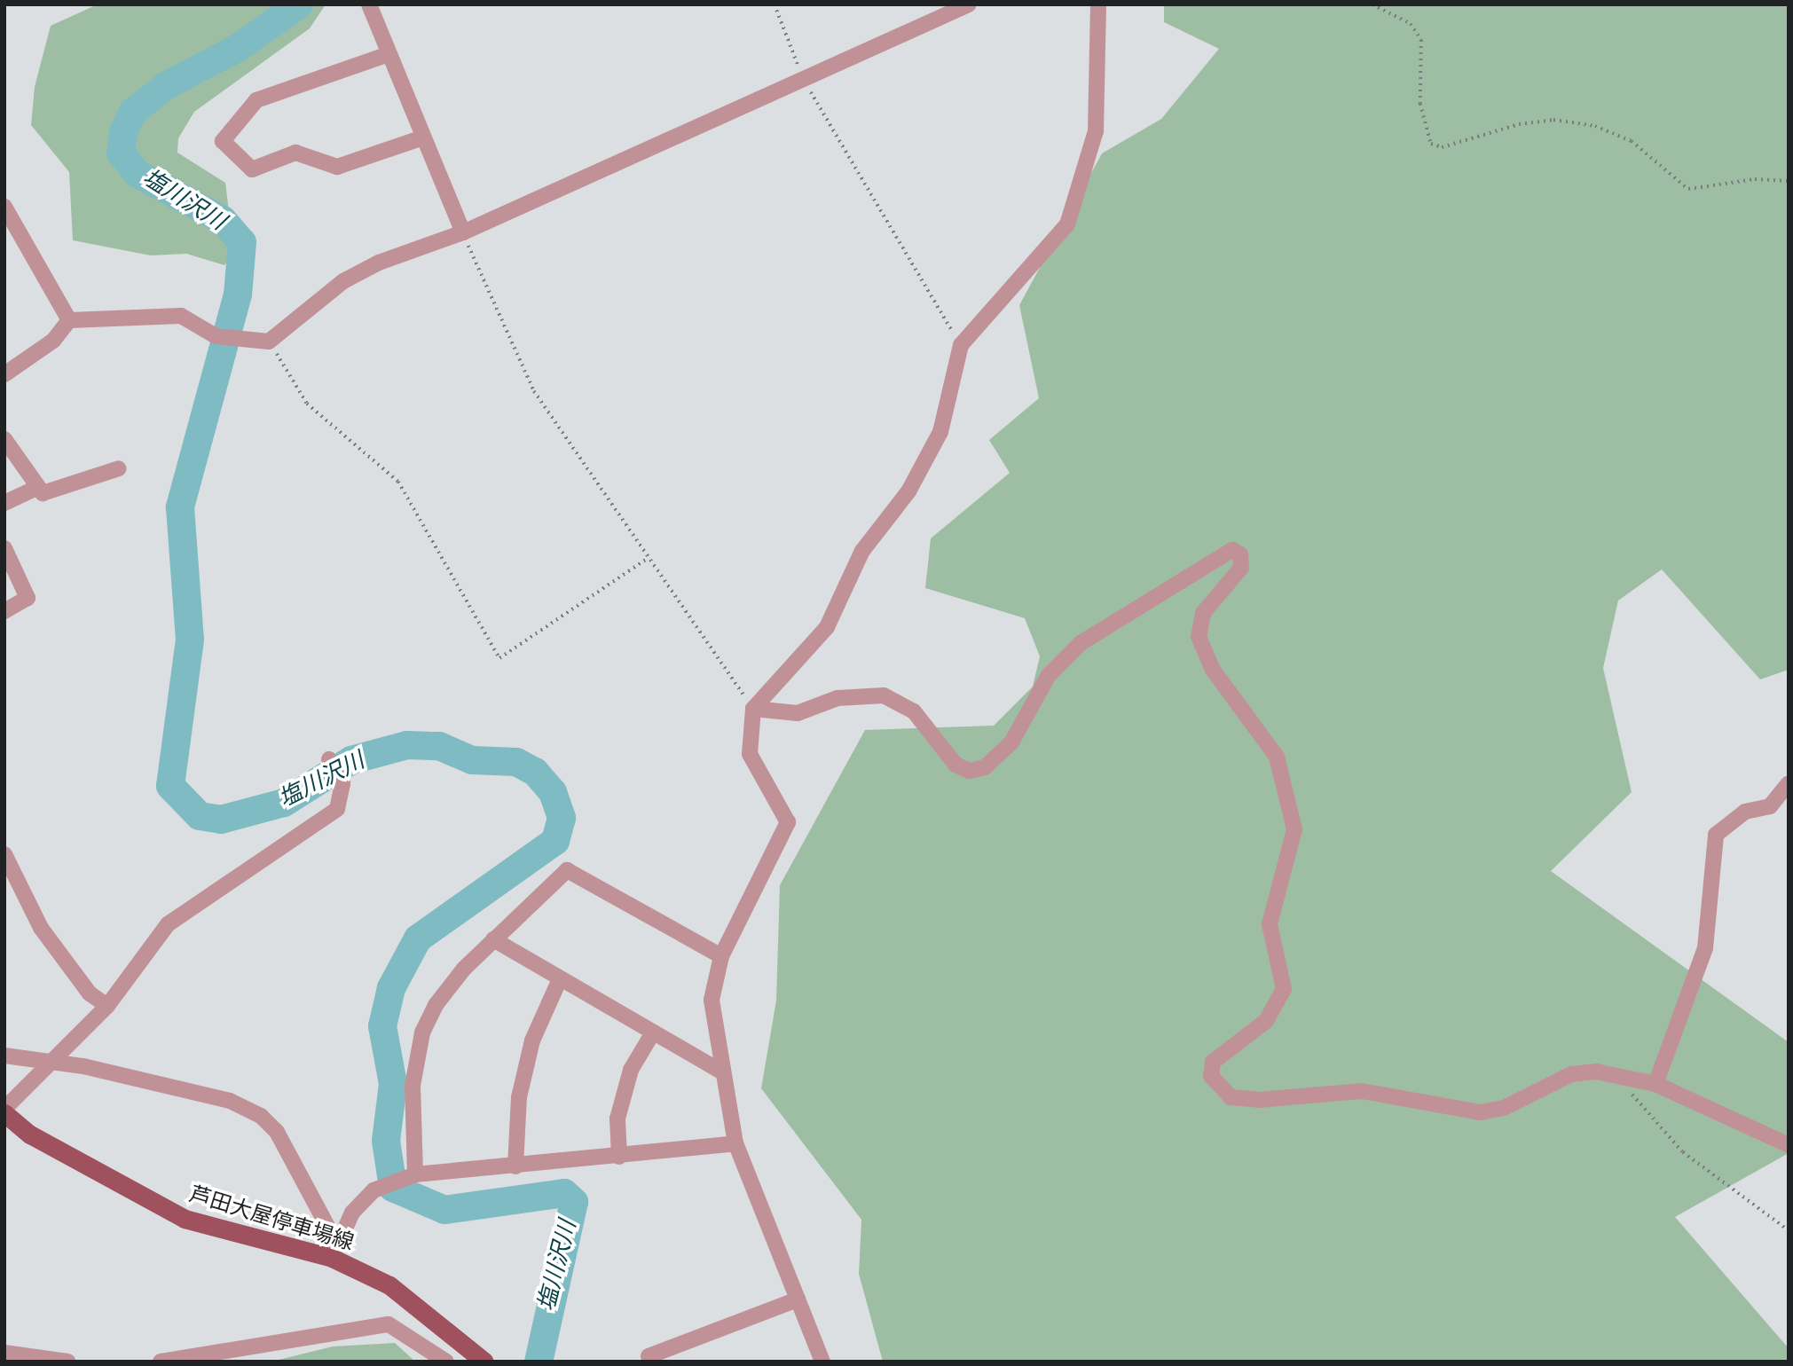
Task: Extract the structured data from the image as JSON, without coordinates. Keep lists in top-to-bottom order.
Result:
{
  "streets": {
    "main road": ["芦田大屋停車場線"]
  },
  "water": ["塩川沢川"]
}
